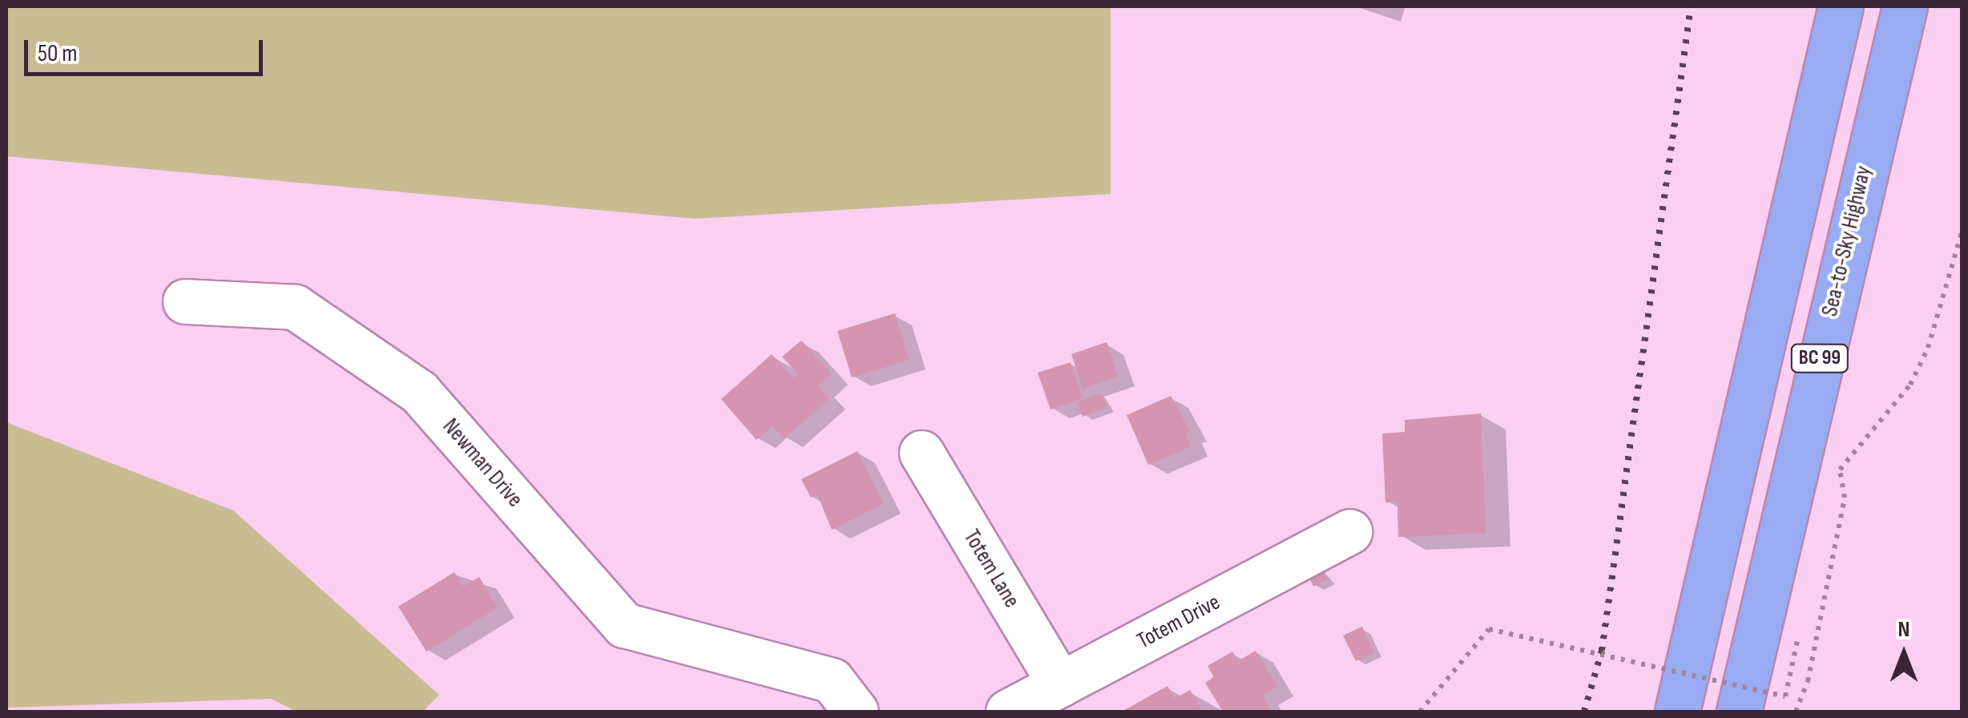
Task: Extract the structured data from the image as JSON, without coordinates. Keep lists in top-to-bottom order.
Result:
{
  "streets": {
    "highway": ["Sea-to-Sky Highway", "BC 99"],
    "street": ["Newman Drive", "Totem Lane", "Totem Drive"]
  },
  "crossings": [
    ["Totem Lane", "Totem Drive"]
  ],
  "scale_bar": "50 m",
  "north": "top"
}
